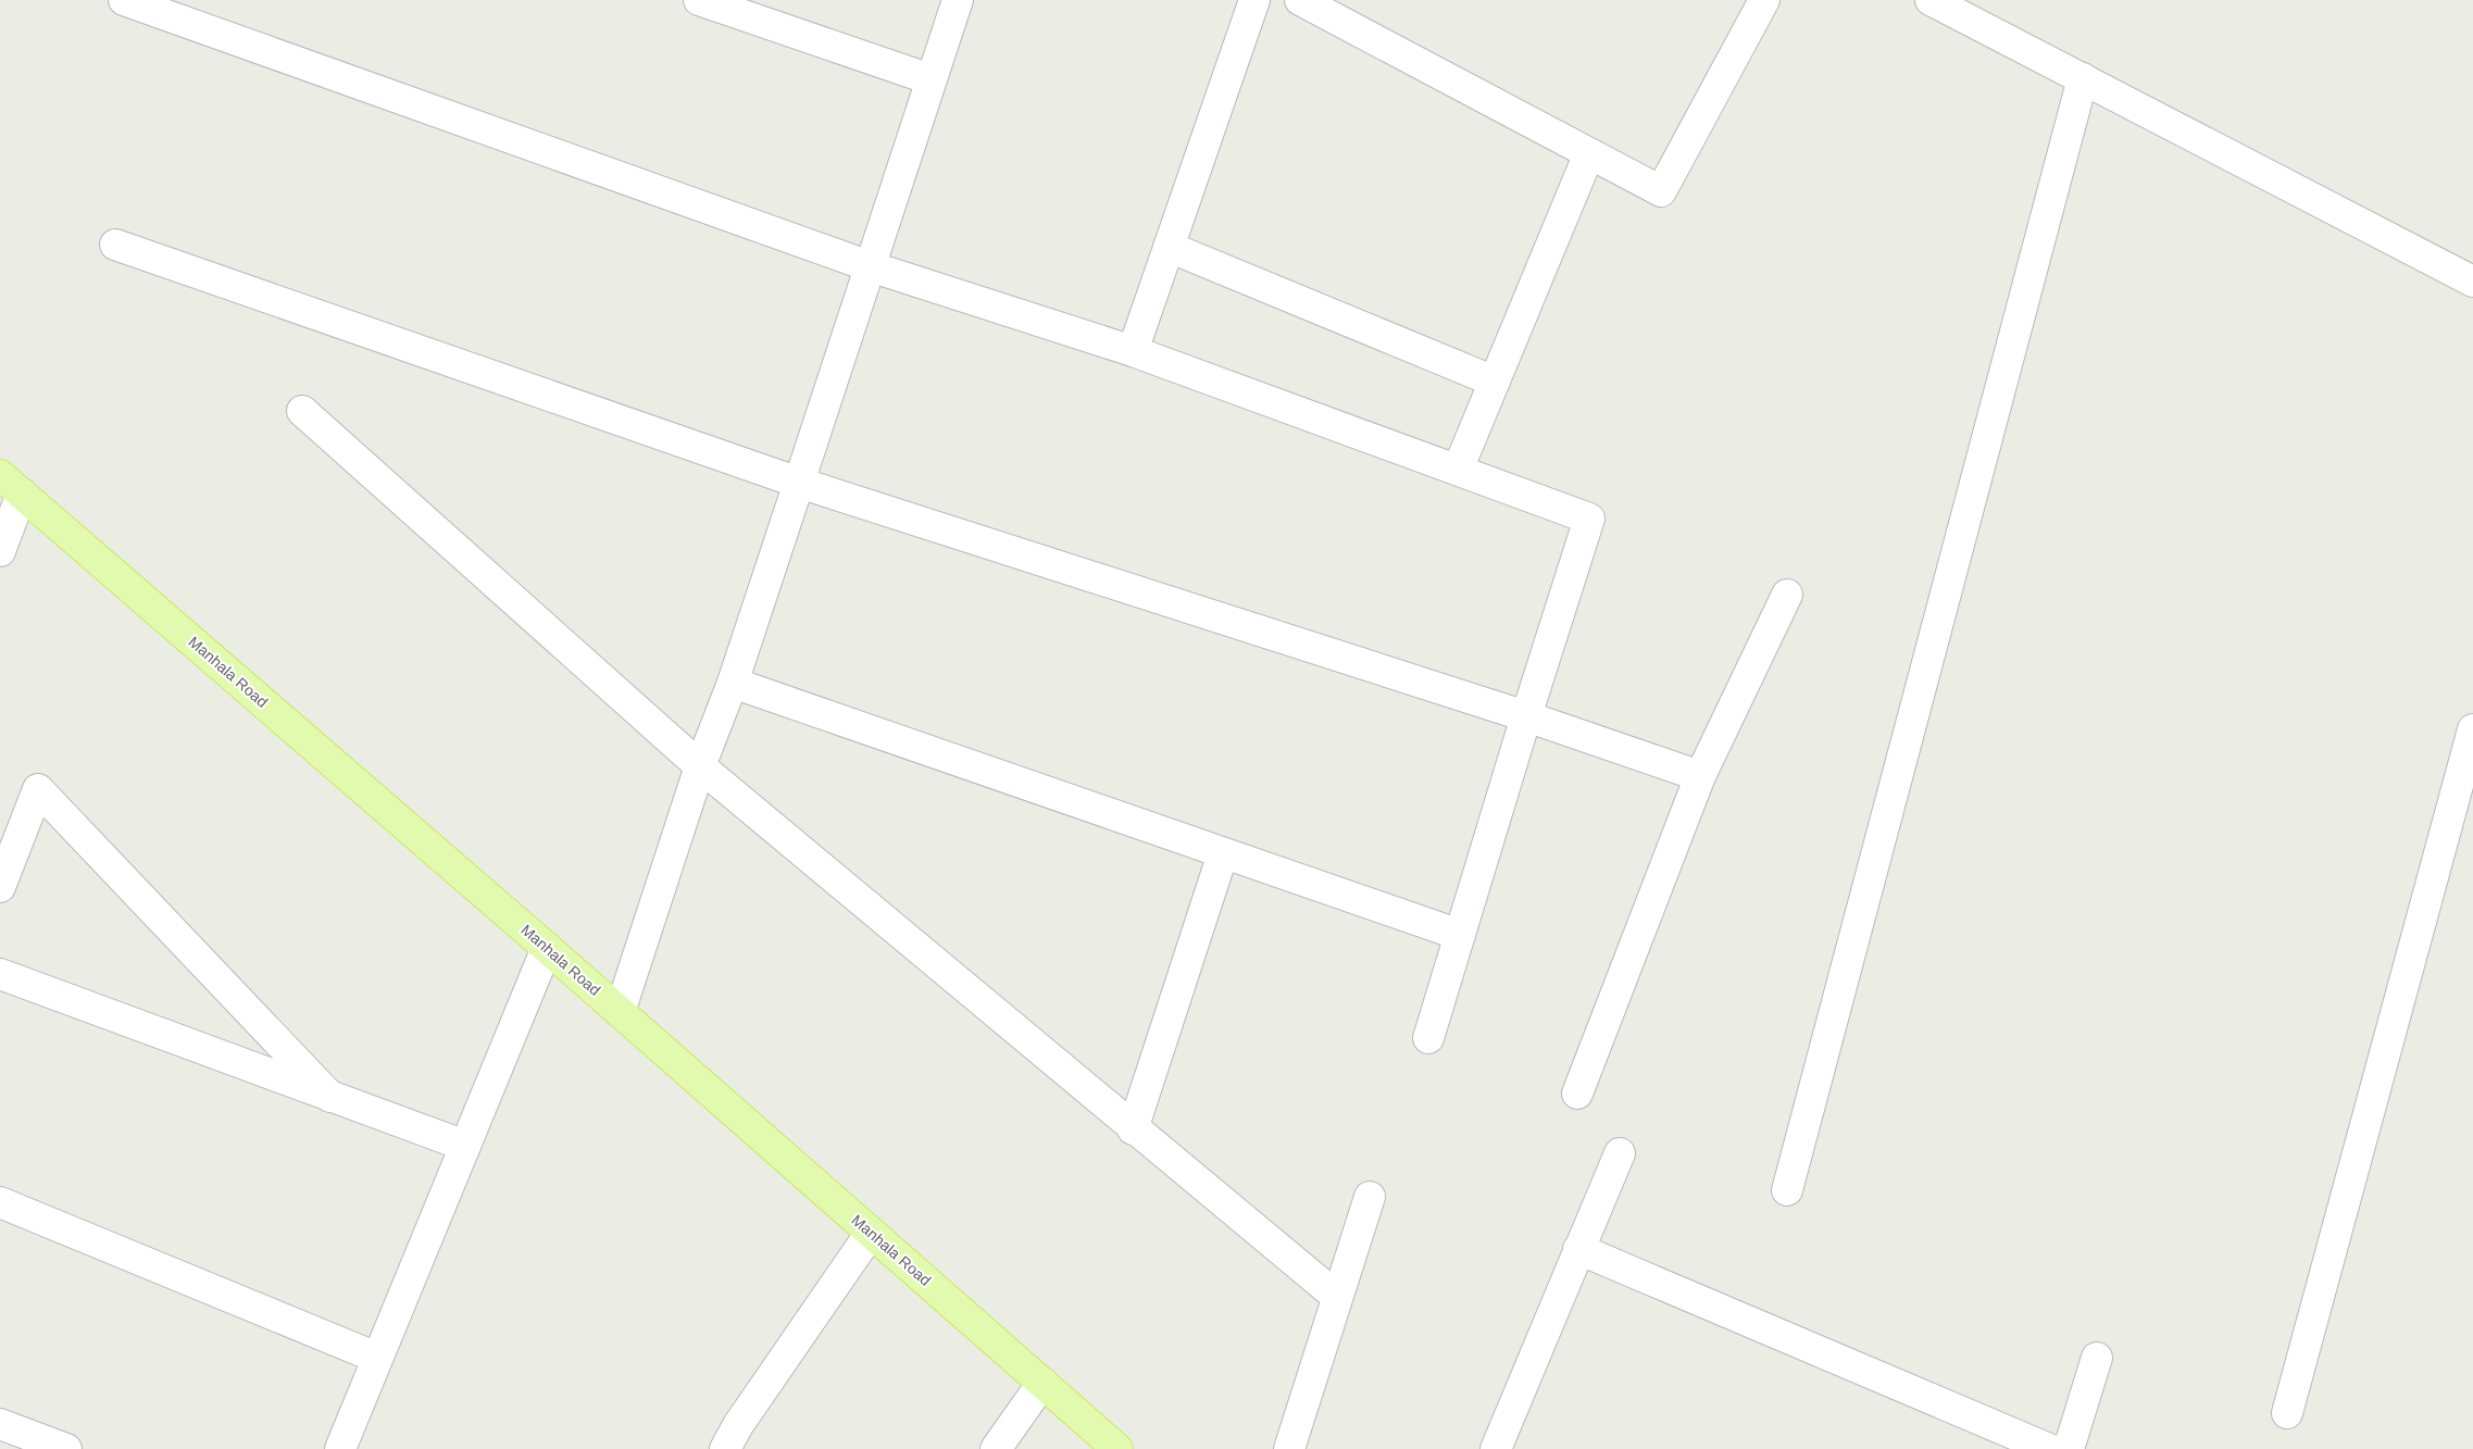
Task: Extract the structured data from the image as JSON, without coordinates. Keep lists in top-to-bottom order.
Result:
{
  "streets": {
    "main road": ["Manhala Road"]
  }
}
